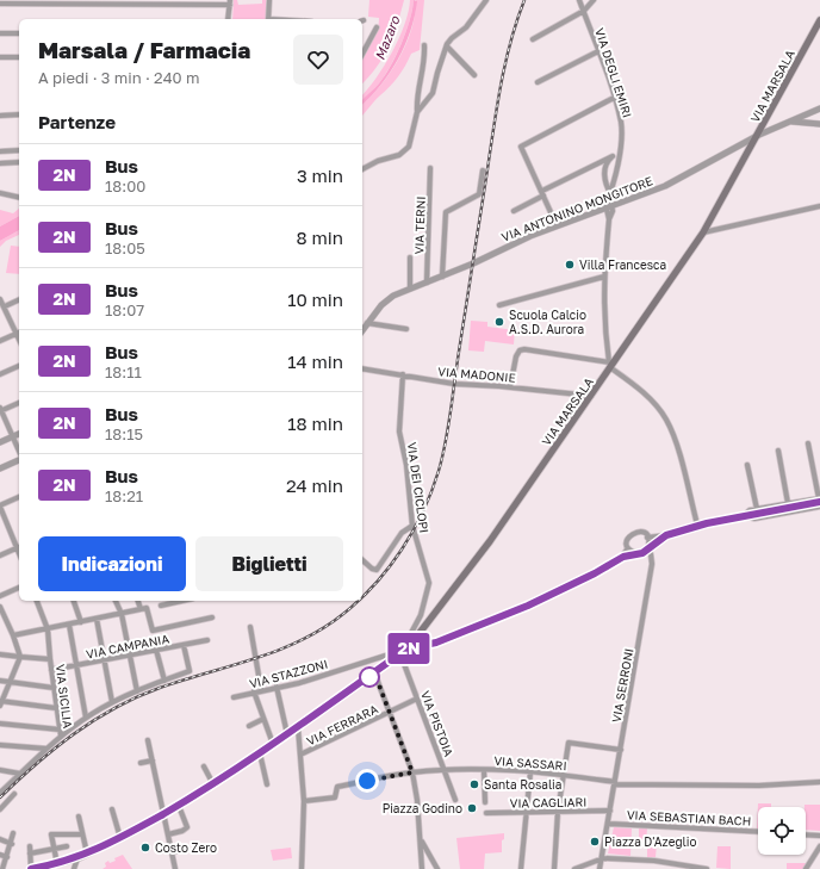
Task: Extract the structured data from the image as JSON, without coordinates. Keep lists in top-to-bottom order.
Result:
{
  "streets": {
    "main road": ["VIA MARSALA"],
    "street": [
      "VIA DEGLI EMIRI",
      "VIA ANTONINO MONGITORE",
      "VIA TERNI",
      "VIA MADONIE",
      "VIA DEI CICLOPI",
      "VIA CAMPANIA",
      "VIA STAZZONI",
      "VIA SERRONI",
      "VIA SICILIA",
      "VIA PISTOIA",
      "VIA FERRARA",
      "VIA SASSARI",
      "VIA CAGLIARI",
      "VIA SEBASTIAN BACH"
    ]
  },
  "crossings": [
    ["VIA DEGLI EMIRI", "VIA ANTONINO MONGITORE"],
    ["VIA MARSALA", "VIA ANTONINO MONGITORE"],
    ["VIA MARSALA", "VIA MADONIE"],
    ["VIA MARSALA", "VIA DEI CICLOPI"],
    ["VIA MARSALA", "VIA STAZZONI"],
    ["VIA MARSALA", "VIA PISTOIA"],
    ["VIA ANTONINO MONGITORE", "VIA TERNI"],
    ["VIA MADONIE", "VIA DEI CICLOPI"],
    ["VIA DEI CICLOPI", "VIA STAZZONI"],
    ["VIA DEI CICLOPI", "VIA PISTOIA"],
    ["VIA CAMPANIA", "VIA SICILIA"],
    ["VIA STAZZONI", "VIA PISTOIA"],
    ["VIA SERRONI", "VIA SASSARI"],
    ["VIA SERRONI", "VIA CAGLIARI"],
    ["VIA PISTOIA", "VIA FERRARA"],
    ["VIA PISTOIA", "VIA SASSARI"]
  ],
  "water": ["Mazaro"],
  "places": [
    "Villa Francesca",
    "Scuola Calcio A.S.D. Aurora",
    "Santa Rosalia",
    "Piazza Godino",
    "Piazza D'Azeglio",
    "Costo Zero"
  ],
  "lines": ["bus line 2N"],
  "page": {
    "on_map": "2N",
    "heading": [
      ["Marsala / Farmacia", "A piedi · 3 min · 240 m"],
      "Partenze"
    ],
    "list": [
      {
        "mark": "2N",
        "name": "Bus",
        "note": "18:00",
        "value": "3 min"
      },
      {
        "mark": "2N",
        "name": "Bus",
        "note": "18:05",
        "value": "8 min"
      },
      {
        "mark": "2N",
        "name": "Bus",
        "note": "18:07",
        "value": "10 min"
      },
      {
        "mark": "2N",
        "name": "Bus",
        "note": "18:11",
        "value": "14 min"
      },
      {
        "mark": "2N",
        "name": "Bus",
        "note": "18:15",
        "value": "18 min"
      },
      {
        "mark": "2N",
        "name": "Bus",
        "note": "18:21",
        "value": "24 min"
      }
    ],
    "buttons": ["Indicazioni", "Biglietti"]
  }
}
